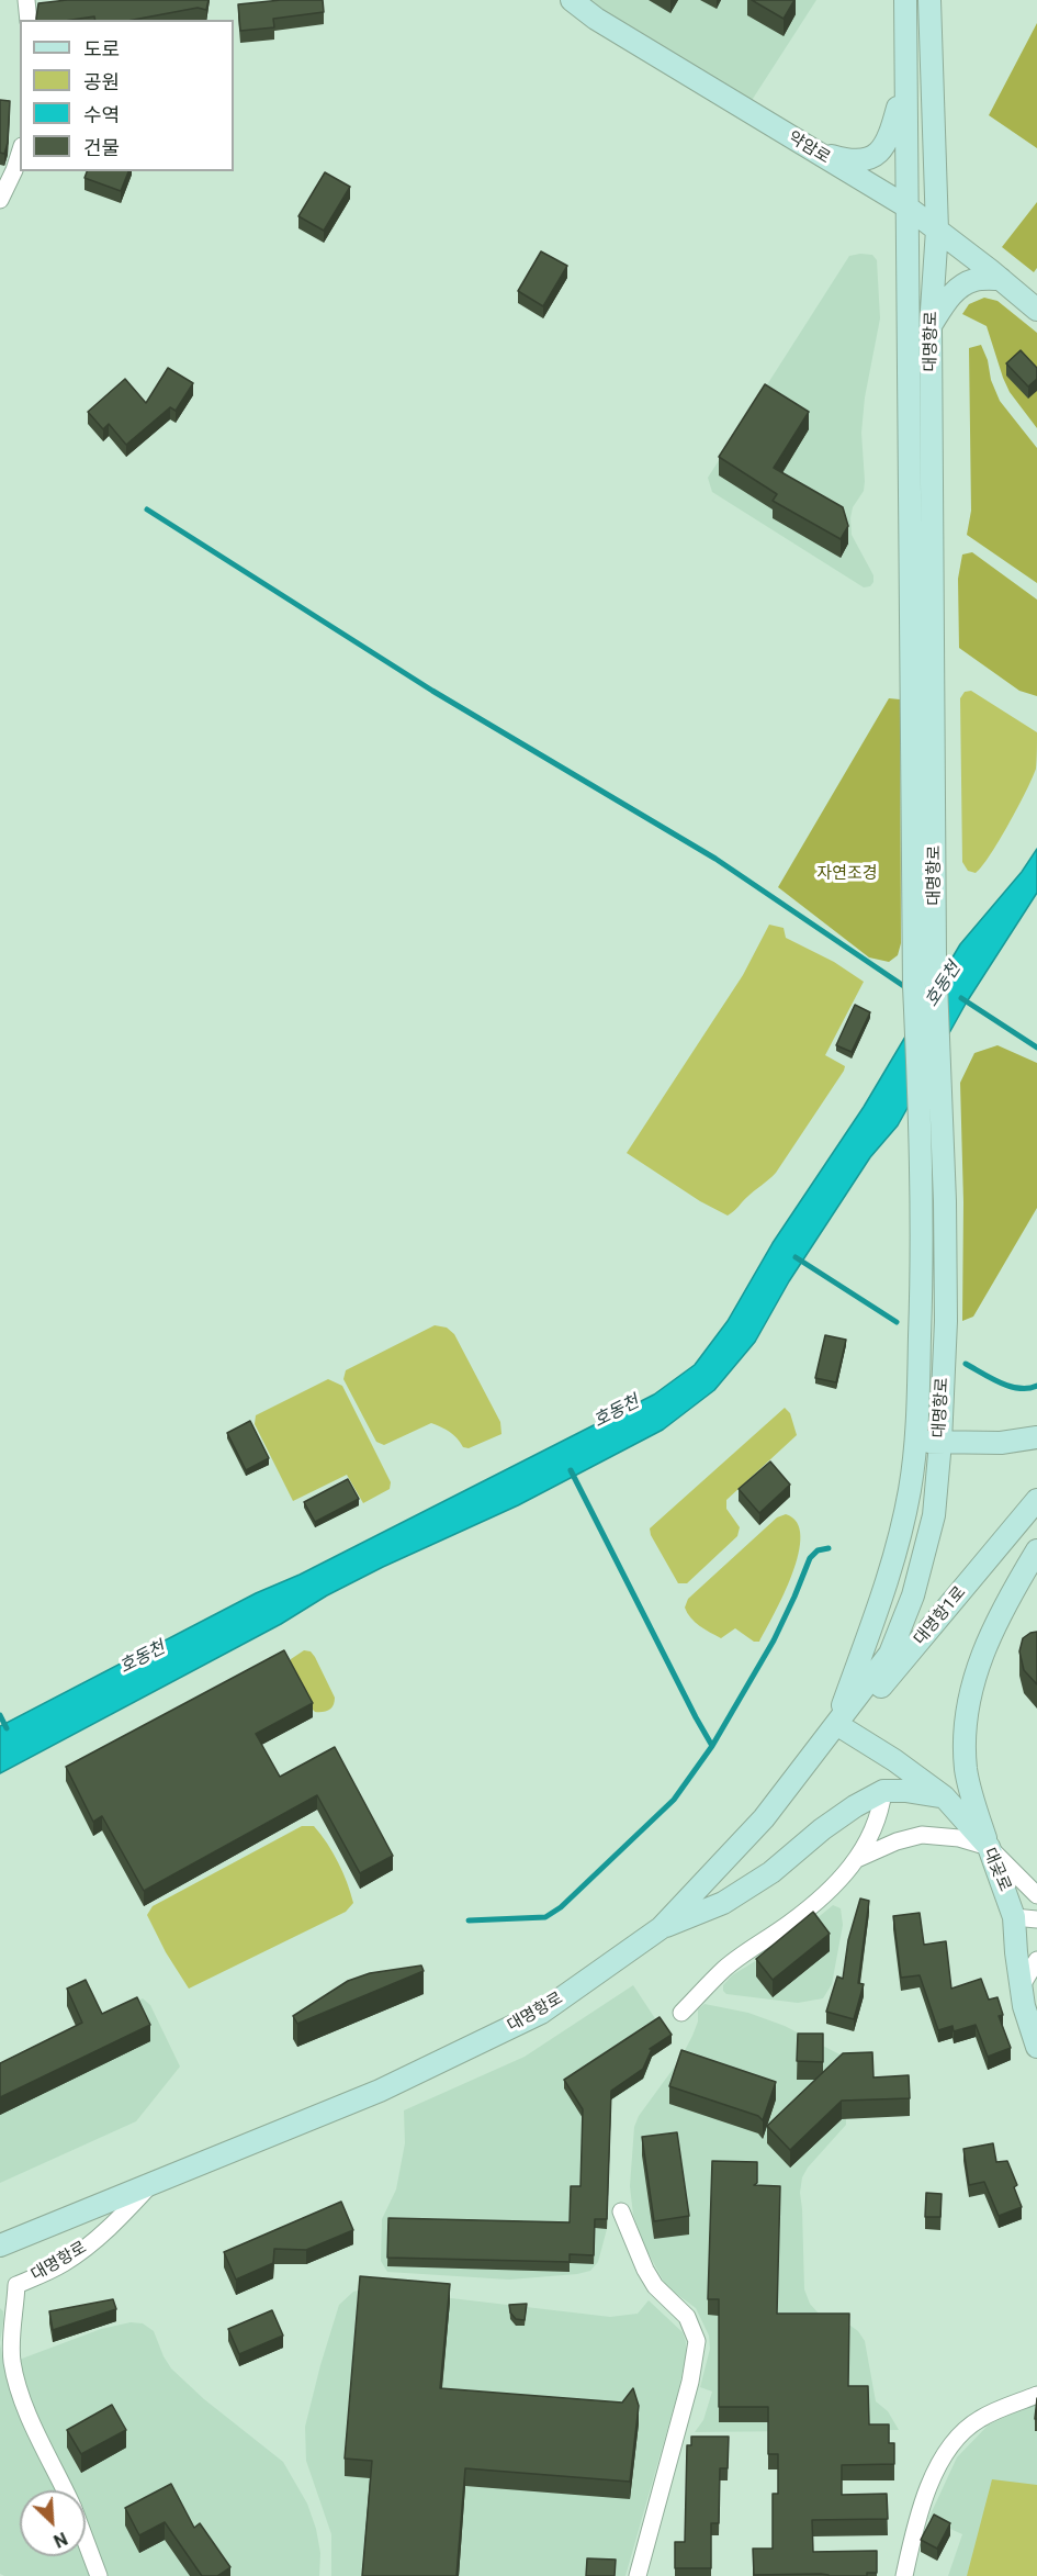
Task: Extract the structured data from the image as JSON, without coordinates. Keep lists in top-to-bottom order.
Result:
{
  "streets": {
    "main road": [
      "약암로",
      "대명항로",
      "대명항1로",
      "대곶로"
    ]
  },
  "crossings": [
    ["약암로", "대명항로"],
    ["대명항로", "대명항1로"],
    ["대명항로", "대곶로"],
    ["대명항1로", "대곶로"]
  ],
  "water": ["호동천"],
  "parks": ["자연조경"],
  "legend": [
    "도로",
    "공원",
    "수역",
    "건물"
  ],
  "north": "bottom right"
}
